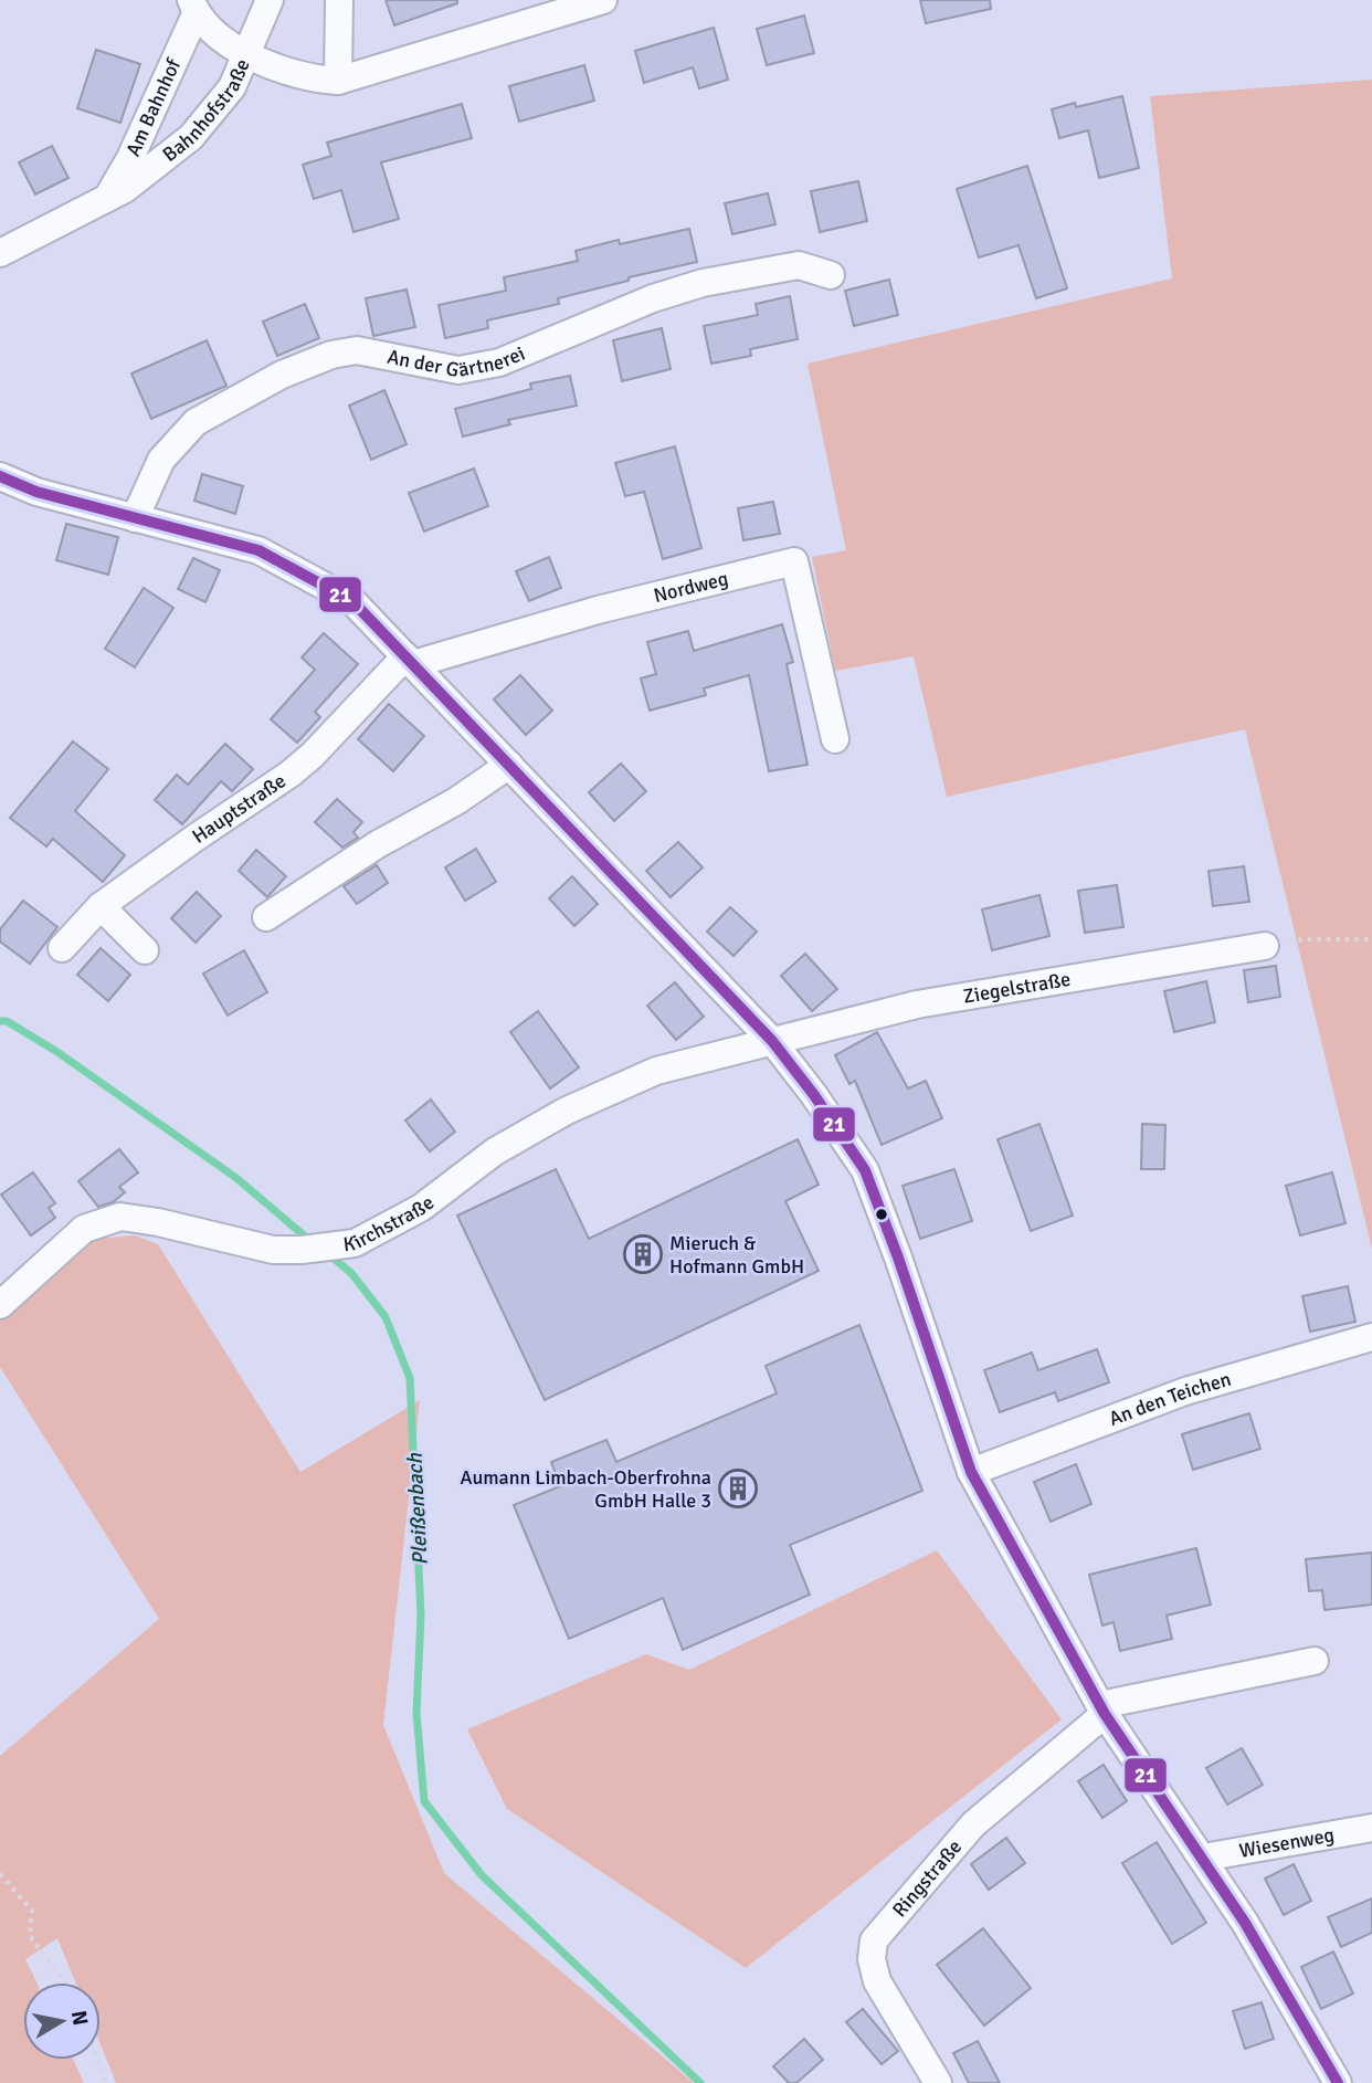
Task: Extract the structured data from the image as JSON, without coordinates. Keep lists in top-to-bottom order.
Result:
{
  "streets": {
    "street": [
      "Am Bahnhof",
      "Bahnhofstraße",
      "An der Gärtnerei",
      "Nordweg",
      "Hauptstraße",
      "Ziegelstraße",
      "Kirchstraße",
      "An den Teichen",
      "Wiesenweg",
      "Ringstraße"
    ]
  },
  "crossings": [
    ["Am Bahnhof", "Bahnhofstraße"],
    ["Nordweg", "Hauptstraße"],
    ["Ziegelstraße", "Kirchstraße"]
  ],
  "water": ["Pleißenbach"],
  "places": {
    "building": ["Mieruch & Hofmann GmbH", "Aumann Limbach-Oberfrohna GmbH Halle 3"]
  },
  "lines": ["transit line 21"],
  "north": "right"
}
